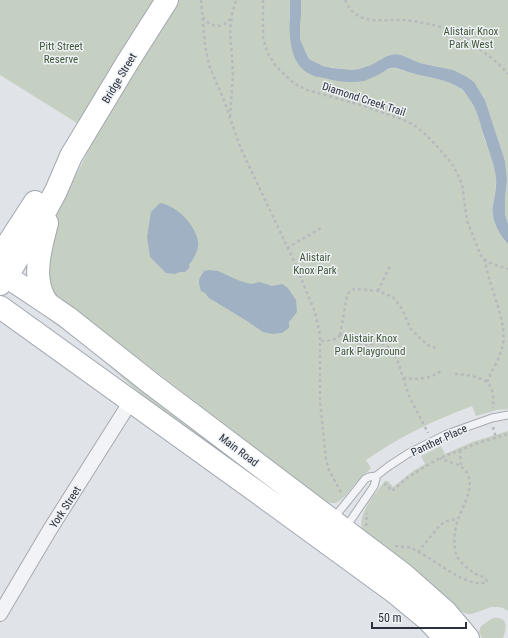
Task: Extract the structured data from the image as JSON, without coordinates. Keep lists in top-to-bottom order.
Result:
{
  "streets": {
    "main road": ["Bridge Street", "Main Road"],
    "street": ["York Street"],
    "lane": ["Panther Place"],
    "path": ["Diamond Creek Trail"]
  },
  "crossings": [
    ["Bridge Street", "Main Road"],
    ["Panther Place", "Main Road"],
    ["Main Road", "York Street"]
  ],
  "parks": [
    "Alistair Knox Park West",
    "Pitt Street Reserve",
    "Alistair Knox Park",
    "Alistair Knox Park Playground"
  ],
  "scale_bar": "50 m"
}
